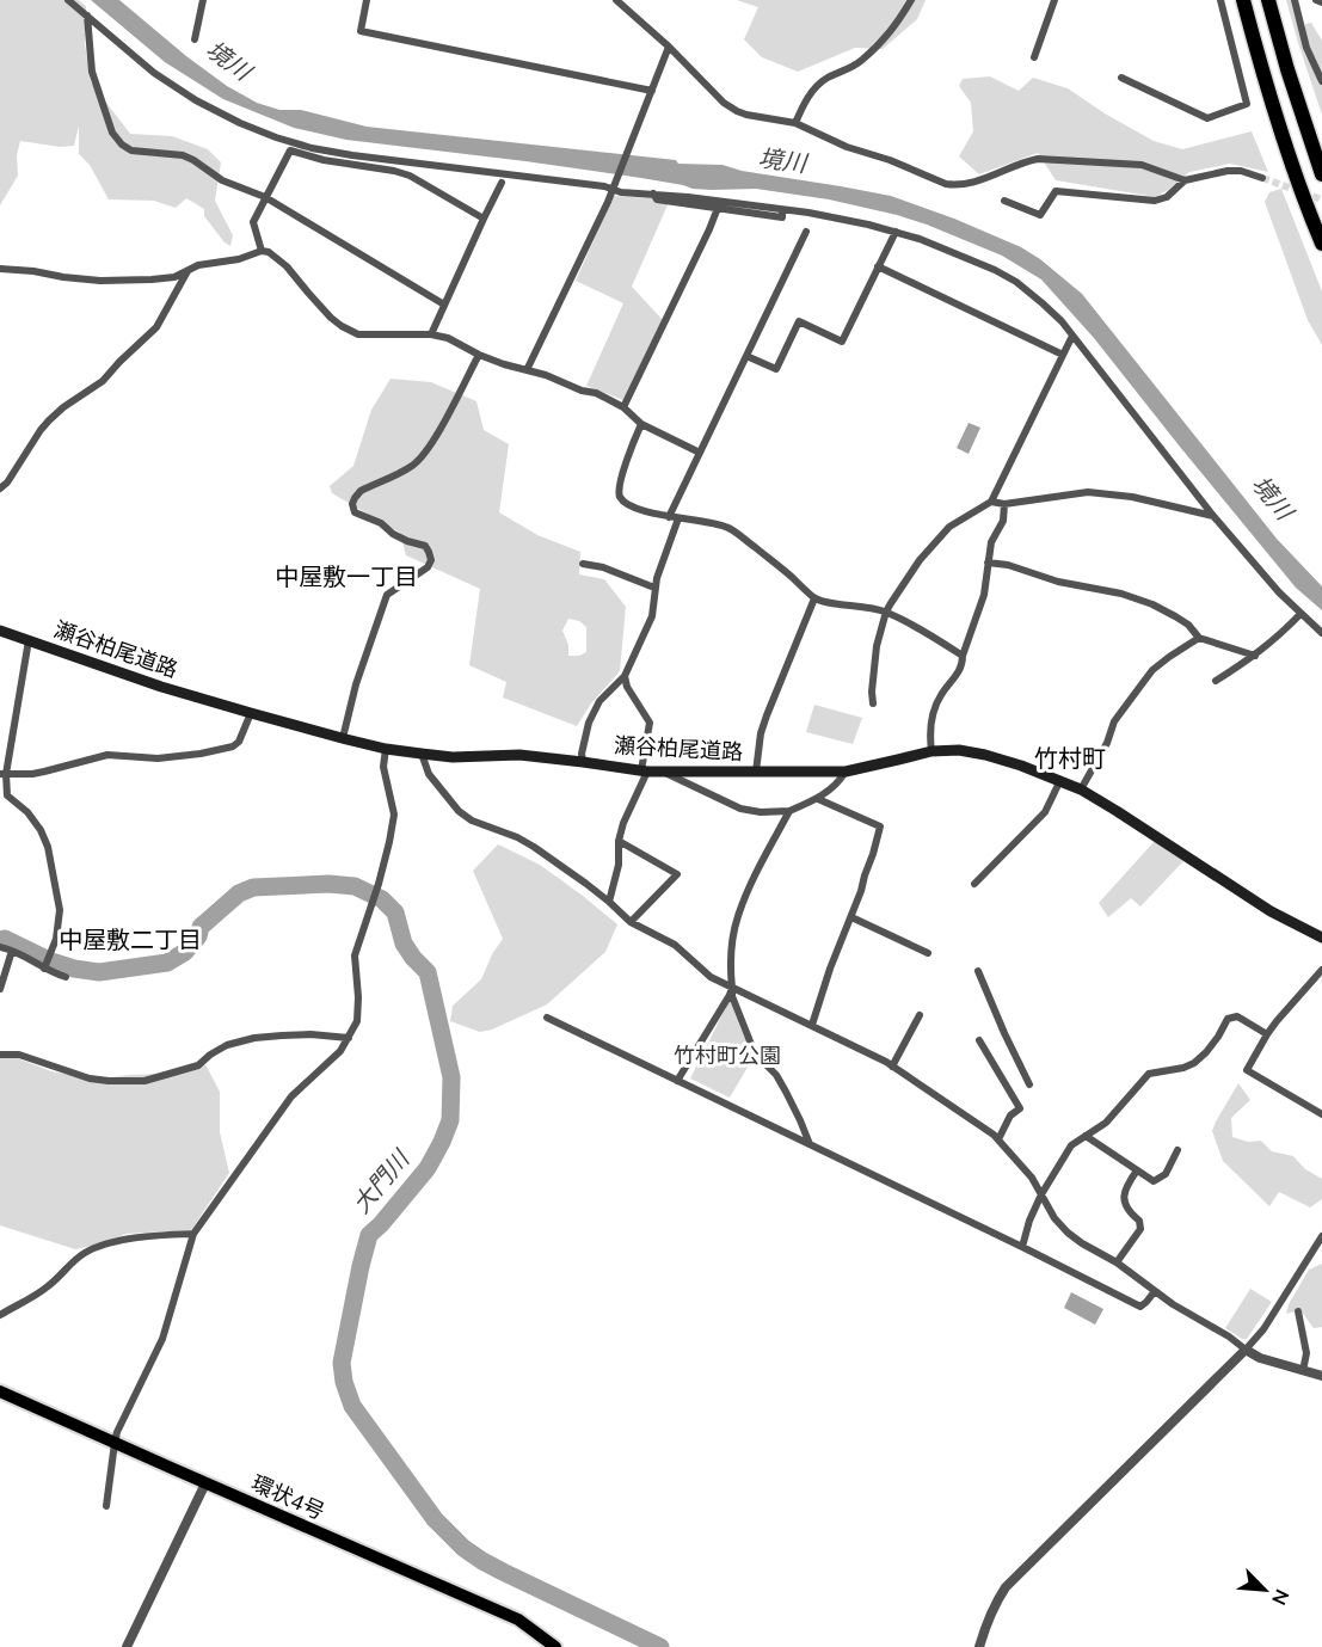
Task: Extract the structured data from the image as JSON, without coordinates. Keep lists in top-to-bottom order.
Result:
{
  "streets": {
    "main road": ["瀬谷柏尾道路", "環状4号"]
  },
  "districts": ["中屋敷一丁目", "竹村町", "中屋敷二丁目"],
  "water": ["境川", "大門川"],
  "parks": ["竹村町公園"],
  "north": "bottom right"
}
